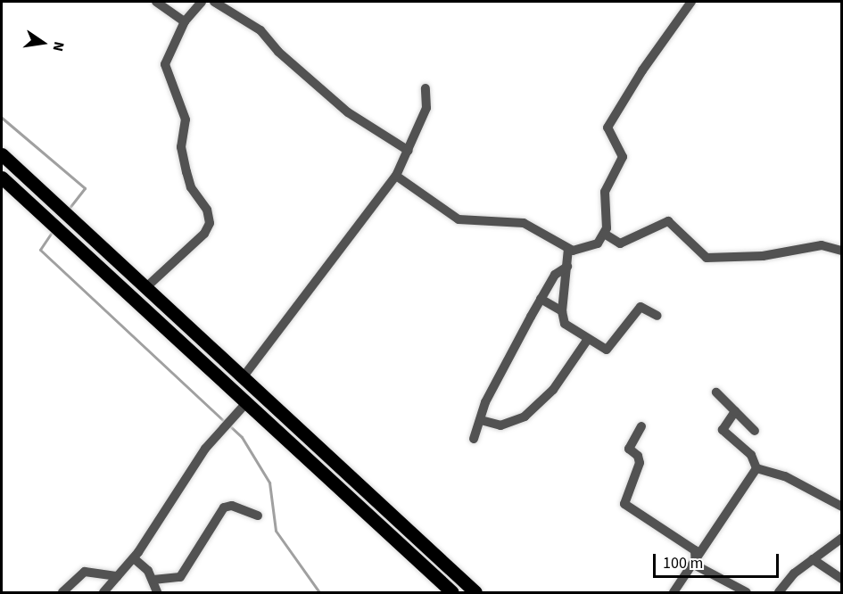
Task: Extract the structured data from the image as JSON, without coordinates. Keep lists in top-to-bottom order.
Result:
{
  "scale_bar": "100 m",
  "north": "right"
}
